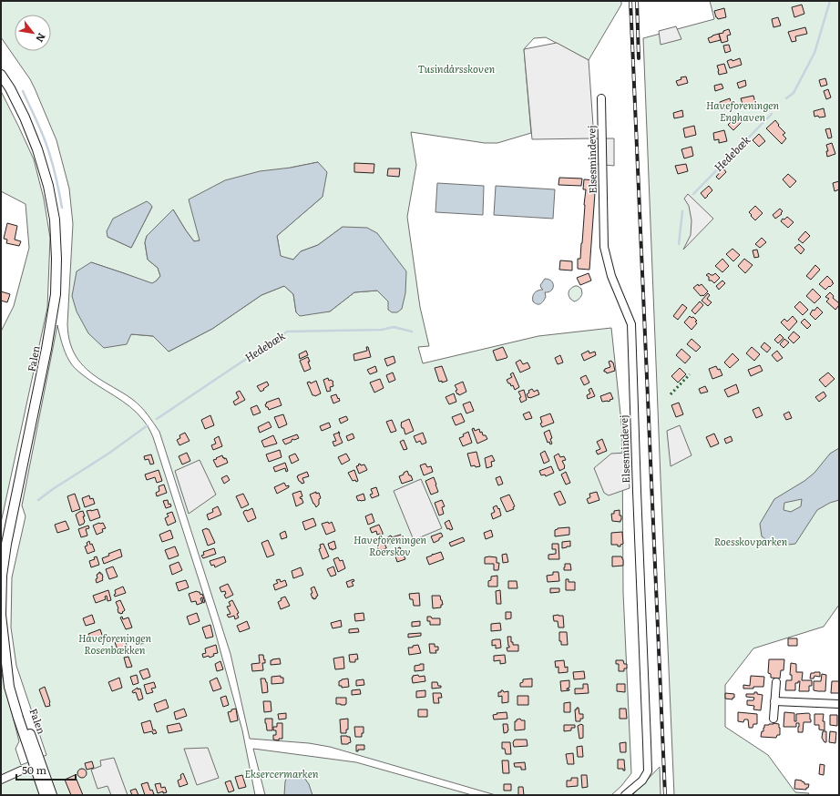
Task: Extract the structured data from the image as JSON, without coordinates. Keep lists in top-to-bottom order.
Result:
{
  "streets": {
    "street": ["Elsesmindevej", "Falen"]
  },
  "water": ["Hedebæk"],
  "parks": [
    "Tusindårsskoven",
    "Haveforeningen Enghaven",
    "Haveforeningen Roerskov",
    "Roesskovparken",
    "Haveforeningen Rosenbækken",
    "Eksercermarken"
  ],
  "scale_bar": "50 m",
  "north": "bottom right"
}
